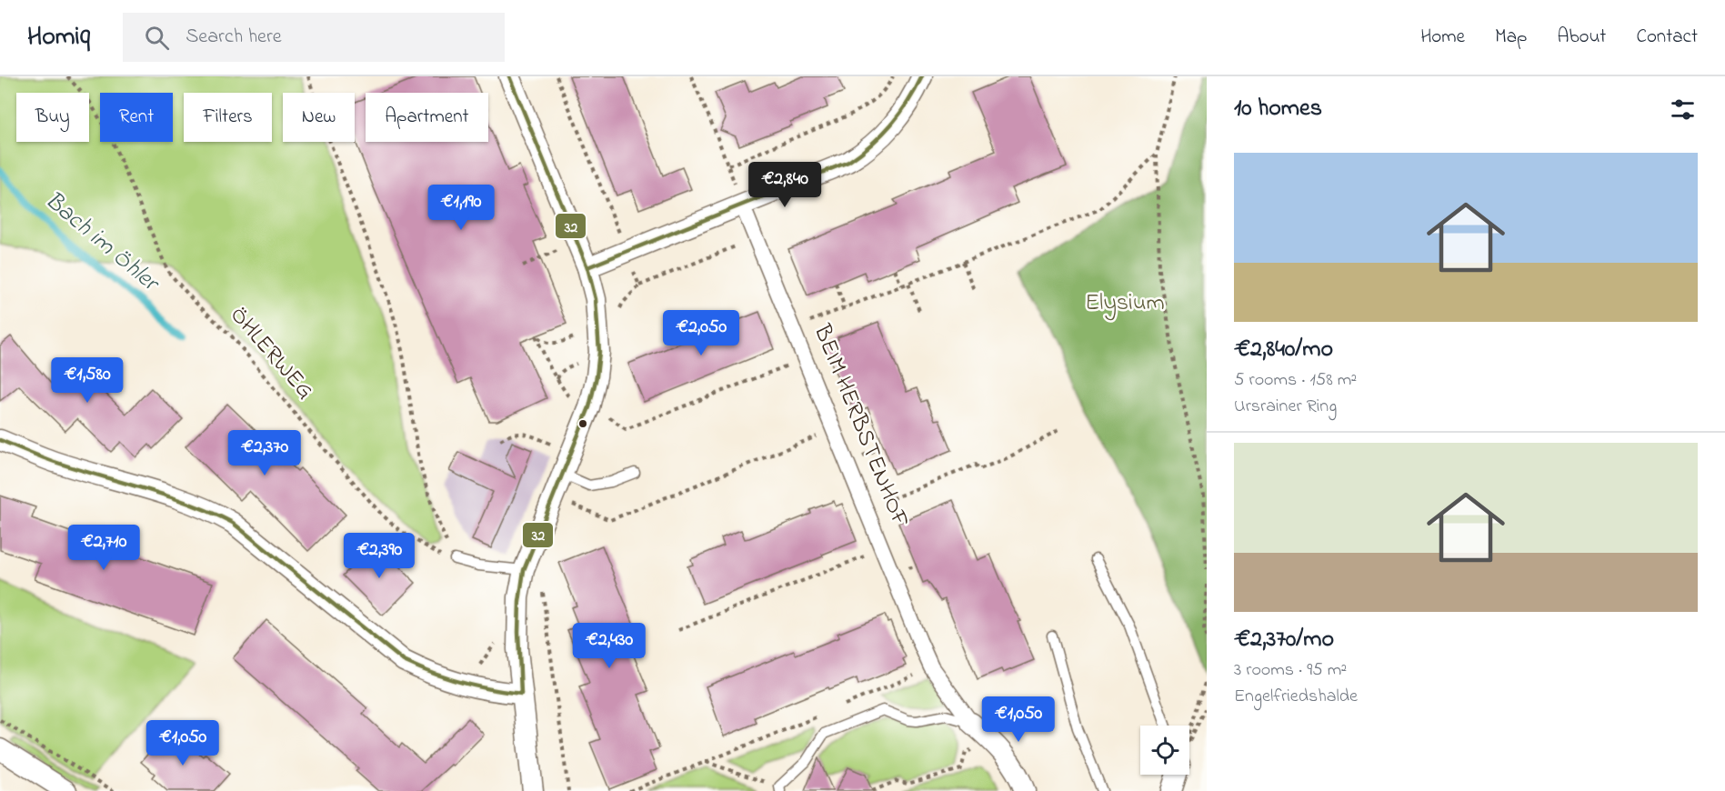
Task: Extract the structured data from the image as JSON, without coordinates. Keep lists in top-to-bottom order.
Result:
{
  "streets": {
    "street": ["BEIM HERBSTENHOF"],
    "path": ["ÖHLERWEG"]
  },
  "water": ["Bach im Öhler"],
  "parks": ["Elysium"],
  "lines": ["transit line 32"],
  "page": {
    "header": "Homiq",
    "search": "Search here",
    "nav": [
      "Home",
      "Map",
      "About",
      "Contact"
    ],
    "heading": "10 homes",
    "chip": [
      "Buy",
      "Rent",
      "Filters",
      "New",
      "Apartment"
    ],
    "list": [
      {
        "name": "€2,840/mo",
        "note": "5 rooms · 158 m² · Ursrainer Ring"
      },
      {
        "name": "€2,370/mo",
        "note": "3 rooms · 95 m² · Engelfriedshalde"
      }
    ],
    "price": [
      "€2,840",
      "€1,190",
      "€2,050",
      "€1,580",
      "€2,370",
      "€2,710",
      "€2,390",
      "€2,430",
      "€1,050",
      "€1,050"
    ]
  }
}
